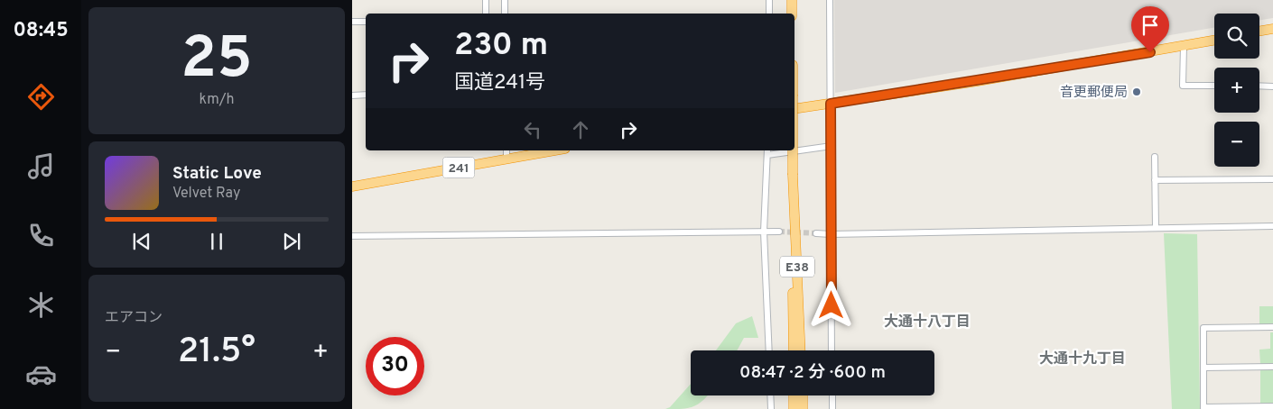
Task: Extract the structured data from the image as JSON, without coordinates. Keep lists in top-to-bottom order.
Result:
{
  "streets": {
    "highway": ["241", "E38"]
  },
  "districts": ["大通十八丁目", "大通十九丁目"],
  "places": ["音更郵便局"],
  "page": {
    "tabs": "08:45",
    "tile": [
      ["25", "km/h"],
      "エアコン"
    ],
    "map_buttons": ["+", "−"],
    "turn": ["230 m", "国道241号"],
    "song": ["Static Love", "Velvet Ray"],
    "heat": ["−", "21.5°", "+"],
    "limit": "30",
    "trip": "08:47 · 2 分 · 600 m"
  }
}
